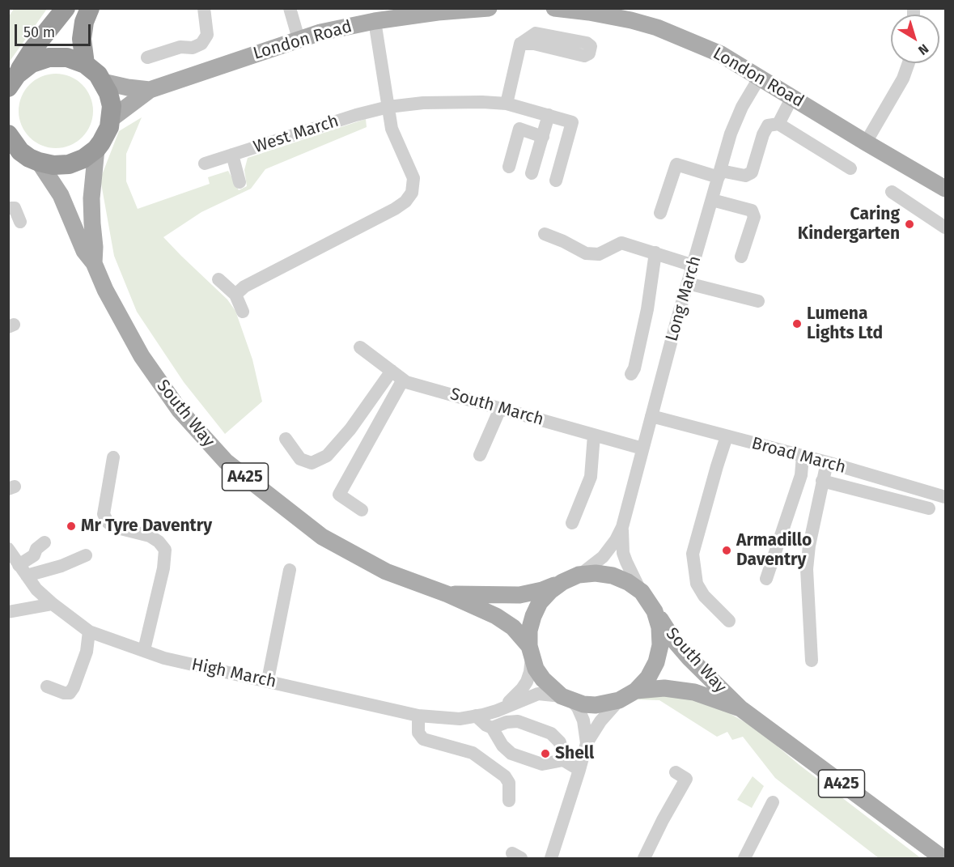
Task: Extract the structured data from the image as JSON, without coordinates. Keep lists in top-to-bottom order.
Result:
{
  "streets": {
    "main road": ["London Road", "South Way", "A425"],
    "street": [
      "West March",
      "Long March",
      "South March",
      "Broad March",
      "High March"
    ]
  },
  "crossings": [
    ["London Road", "Long March"],
    ["Long March", "South March"],
    ["Long March", "South Way"],
    ["Long March", "Broad March"],
    ["Long March", "High March"],
    ["South Way", "High March"]
  ],
  "places": [
    "Caring Kindergarten",
    "Lumena Lights Ltd",
    "Mr Tyre Daventry",
    "Armadillo Daventry",
    "Shell"
  ],
  "scale_bar": "50 m",
  "north": "bottom right"
}
